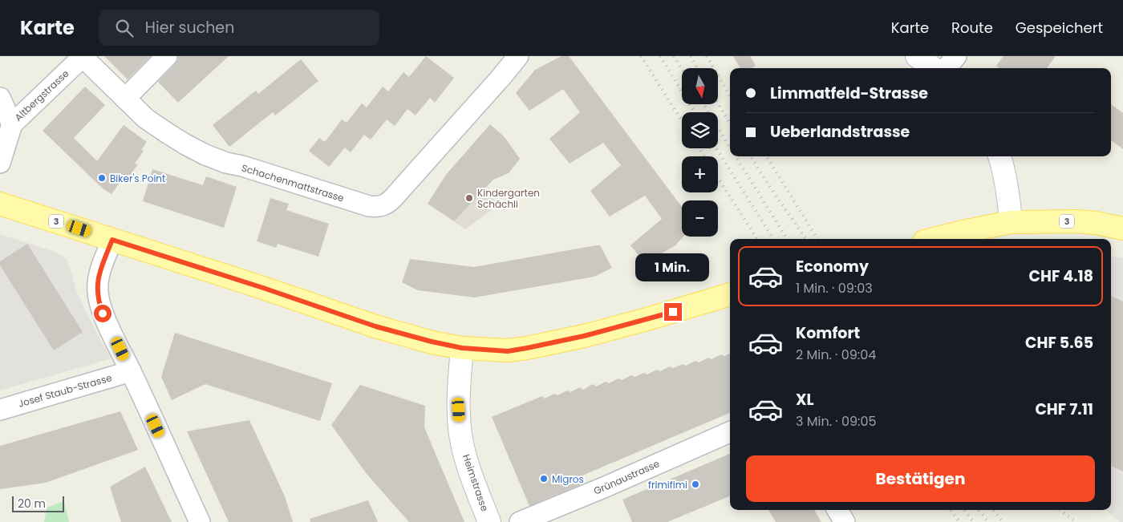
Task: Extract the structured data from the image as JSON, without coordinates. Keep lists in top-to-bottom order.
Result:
{
  "streets": {
    "main road": ["3"],
    "street": [
      "Altbergstrasse",
      "Schachenmattstrasse",
      "Josef Staub-Strasse",
      "Grünaustrasse",
      "Heimstrasse"
    ]
  },
  "crossings": [
    ["Altbergstrasse", "Schachenmattstrasse"],
    ["3", "Heimstrasse"]
  ],
  "places": [
    "Biker's Point",
    "Kindergarten Schächli",
    "Migros",
    "frimifimi"
  ],
  "scale_bar": "20 m",
  "north": "bottom",
  "page": {
    "header": "Karte",
    "search": "Hier suchen",
    "nav": ["Karte", "Route", "Gespeichert"],
    "map_buttons": ["+", "−"],
    "banner": ["Limmatfeld-Strasse", "Ueberlandstrasse"],
    "list": [
      {
        "name": "Economy",
        "note": "1 Min. · 09:03",
        "value": "CHF 4.18"
      },
      {
        "name": "Komfort",
        "note": "2 Min. · 09:04",
        "value": "CHF 5.65"
      },
      {
        "name": "XL",
        "note": "3 Min. · 09:05",
        "value": "CHF 7.11"
      }
    ],
    "bubble": "1 Min.",
    "buttons": "Bestätigen",
    "scale": "20 m"
  }
}
